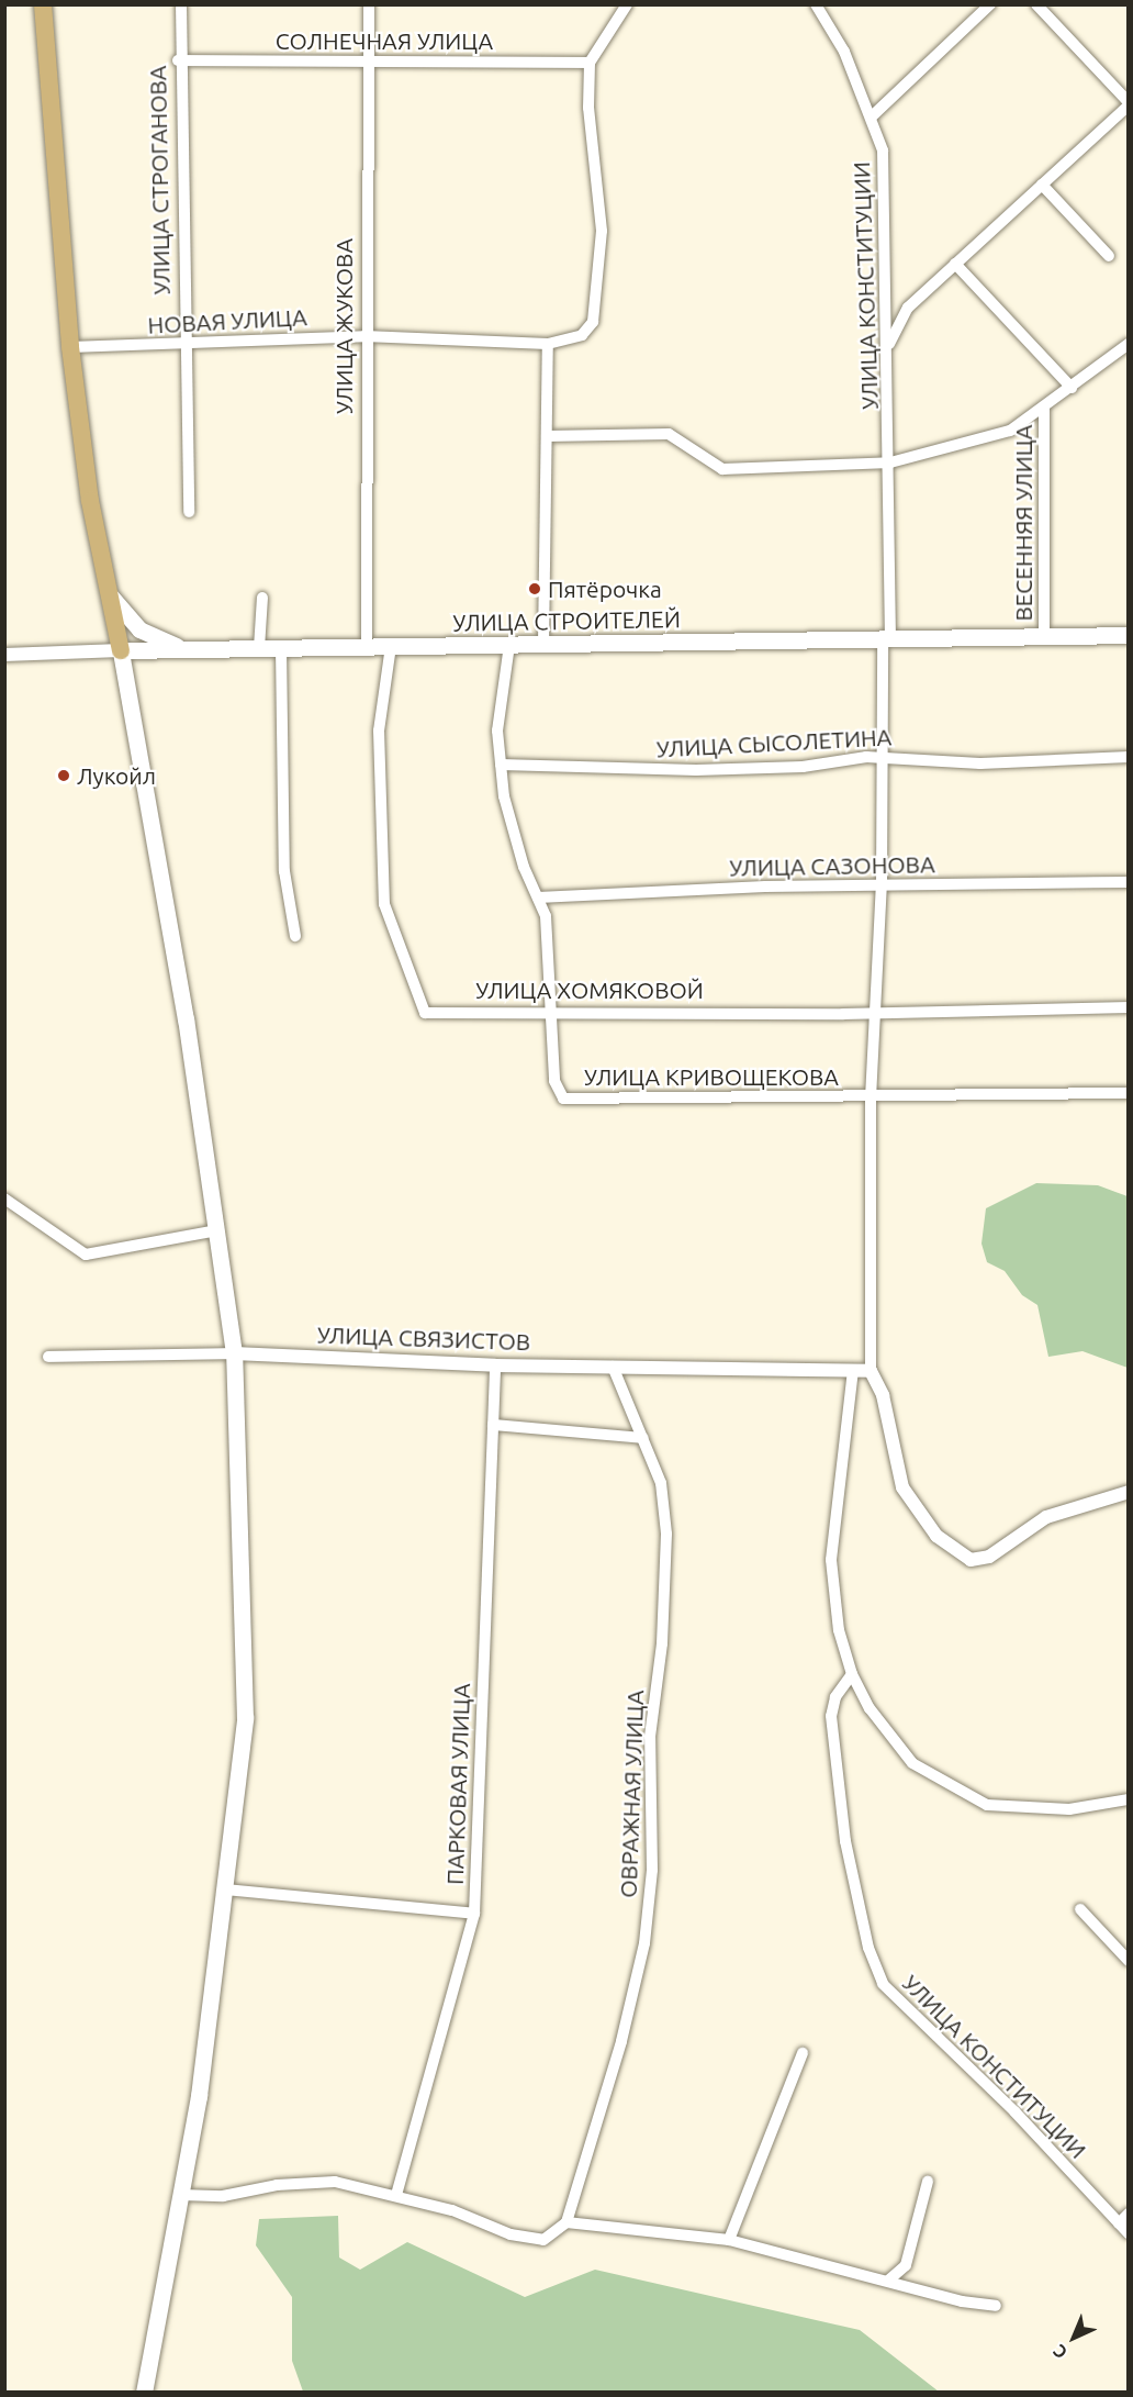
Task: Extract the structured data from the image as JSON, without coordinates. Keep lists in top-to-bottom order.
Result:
{
  "streets": {
    "main road": ["УЛИЦА СТРОИТЕЛЕЙ"],
    "street": [
      "СОЛНЕЧНАЯ УЛИЦА",
      "УЛИЦА СТРОГАНОВА",
      "УЛИЦА КОНСТИТУЦИИ",
      "НОВАЯ УЛИЦА",
      "УЛИЦА ЖУКОВА",
      "ВЕСЕННЯЯ УЛИЦА",
      "УЛИЦА СЫСОЛЕТИНА",
      "УЛИЦА САЗОНОВА",
      "УЛИЦА ХОМЯКОВОЙ",
      "УЛИЦА КРИВОЩЕКОВА",
      "УЛИЦА СВЯЗИСТОВ",
      "ПАРКОВАЯ УЛИЦА",
      "ОВРАЖНАЯ УЛИЦА"
    ]
  },
  "crossings": [
    ["СОЛНЕЧНАЯ УЛИЦА", "УЛИЦА СТРОГАНОВА"],
    ["СОЛНЕЧНАЯ УЛИЦА", "НОВАЯ УЛИЦА"],
    ["СОЛНЕЧНАЯ УЛИЦА", "УЛИЦА ЖУКОВА"],
    ["УЛИЦА СТРОГАНОВА", "НОВАЯ УЛИЦА"],
    ["УЛИЦА КОНСТИТУЦИИ", "УЛИЦА СТРОИТЕЛЕЙ"],
    ["УЛИЦА КОНСТИТУЦИИ", "УЛИЦА СЫСОЛЕТИНА"],
    ["УЛИЦА КОНСТИТУЦИИ", "УЛИЦА САЗОНОВА"],
    ["УЛИЦА КОНСТИТУЦИИ", "УЛИЦА ХОМЯКОВОЙ"],
    ["УЛИЦА КОНСТИТУЦИИ", "УЛИЦА КРИВОЩЕКОВА"],
    ["УЛИЦА КОНСТИТУЦИИ", "УЛИЦА СВЯЗИСТОВ"],
    ["НОВАЯ УЛИЦА", "УЛИЦА ЖУКОВА"],
    ["УЛИЦА ЖУКОВА", "УЛИЦА СТРОИТЕЛЕЙ"],
    ["ВЕСЕННЯЯ УЛИЦА", "УЛИЦА СТРОИТЕЛЕЙ"],
    ["УЛИЦА СТРОИТЕЛЕЙ", "УЛИЦА ХОМЯКОВОЙ"],
    ["УЛИЦА ХОМЯКОВОЙ", "УЛИЦА КРИВОЩЕКОВА"],
    ["УЛИЦА СВЯЗИСТОВ", "ПАРКОВАЯ УЛИЦА"],
    ["УЛИЦА СВЯЗИСТОВ", "ОВРАЖНАЯ УЛИЦА"]
  ],
  "places": ["Пятёрочка", "Лукойл"],
  "north": "bottom left"
}
